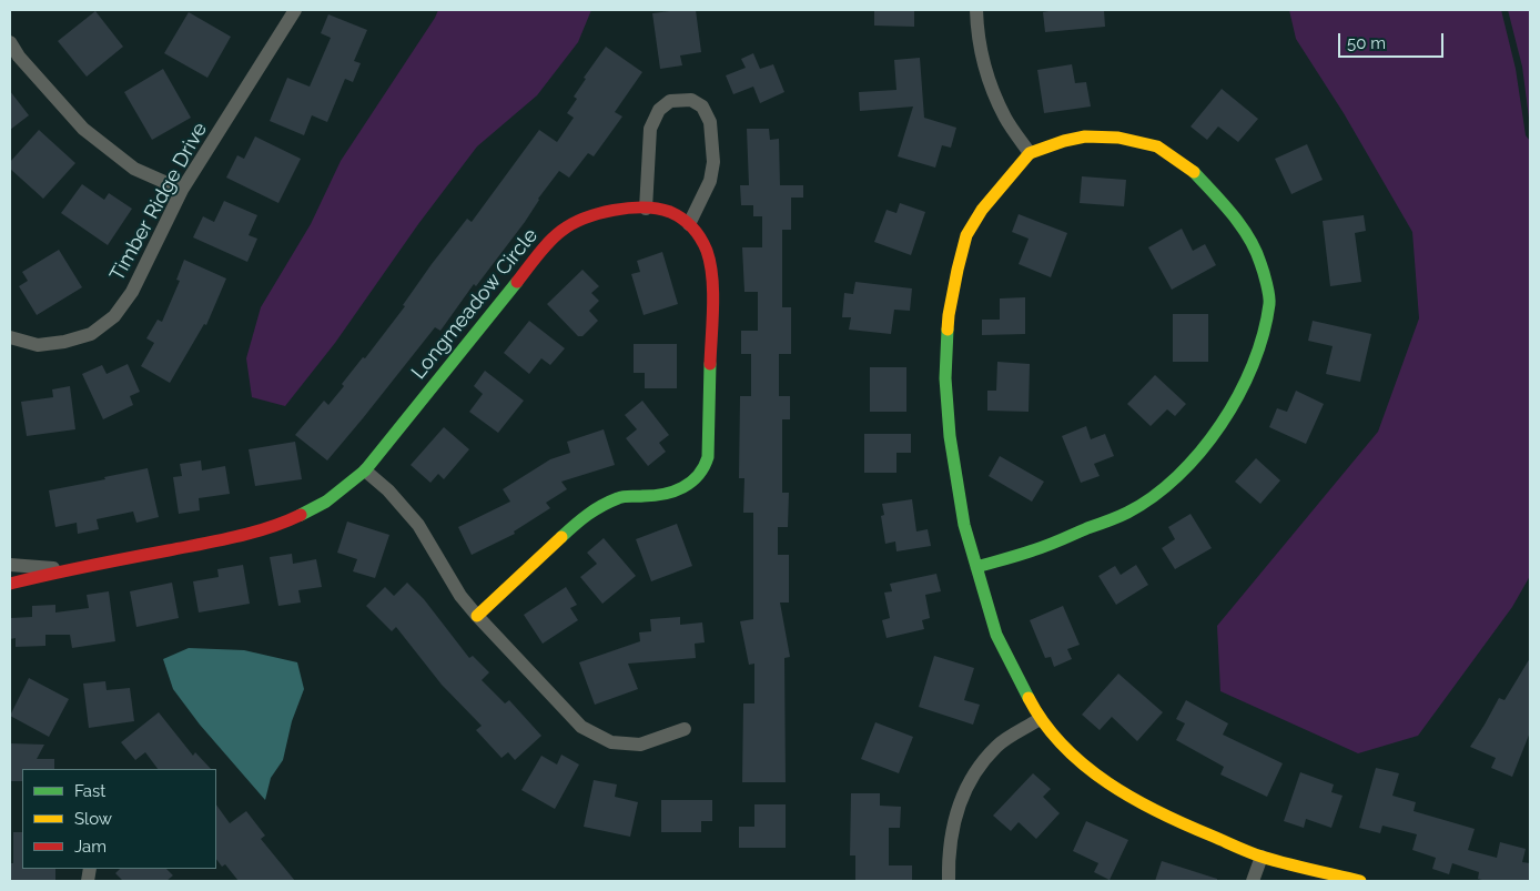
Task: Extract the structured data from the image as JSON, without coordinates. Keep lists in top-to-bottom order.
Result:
{
  "streets": {
    "street": ["Timber Ridge Drive", "Longmeadow Circle"]
  },
  "legend": ["Fast", "Slow", "Jam"],
  "scale_bar": "50 m"
}
